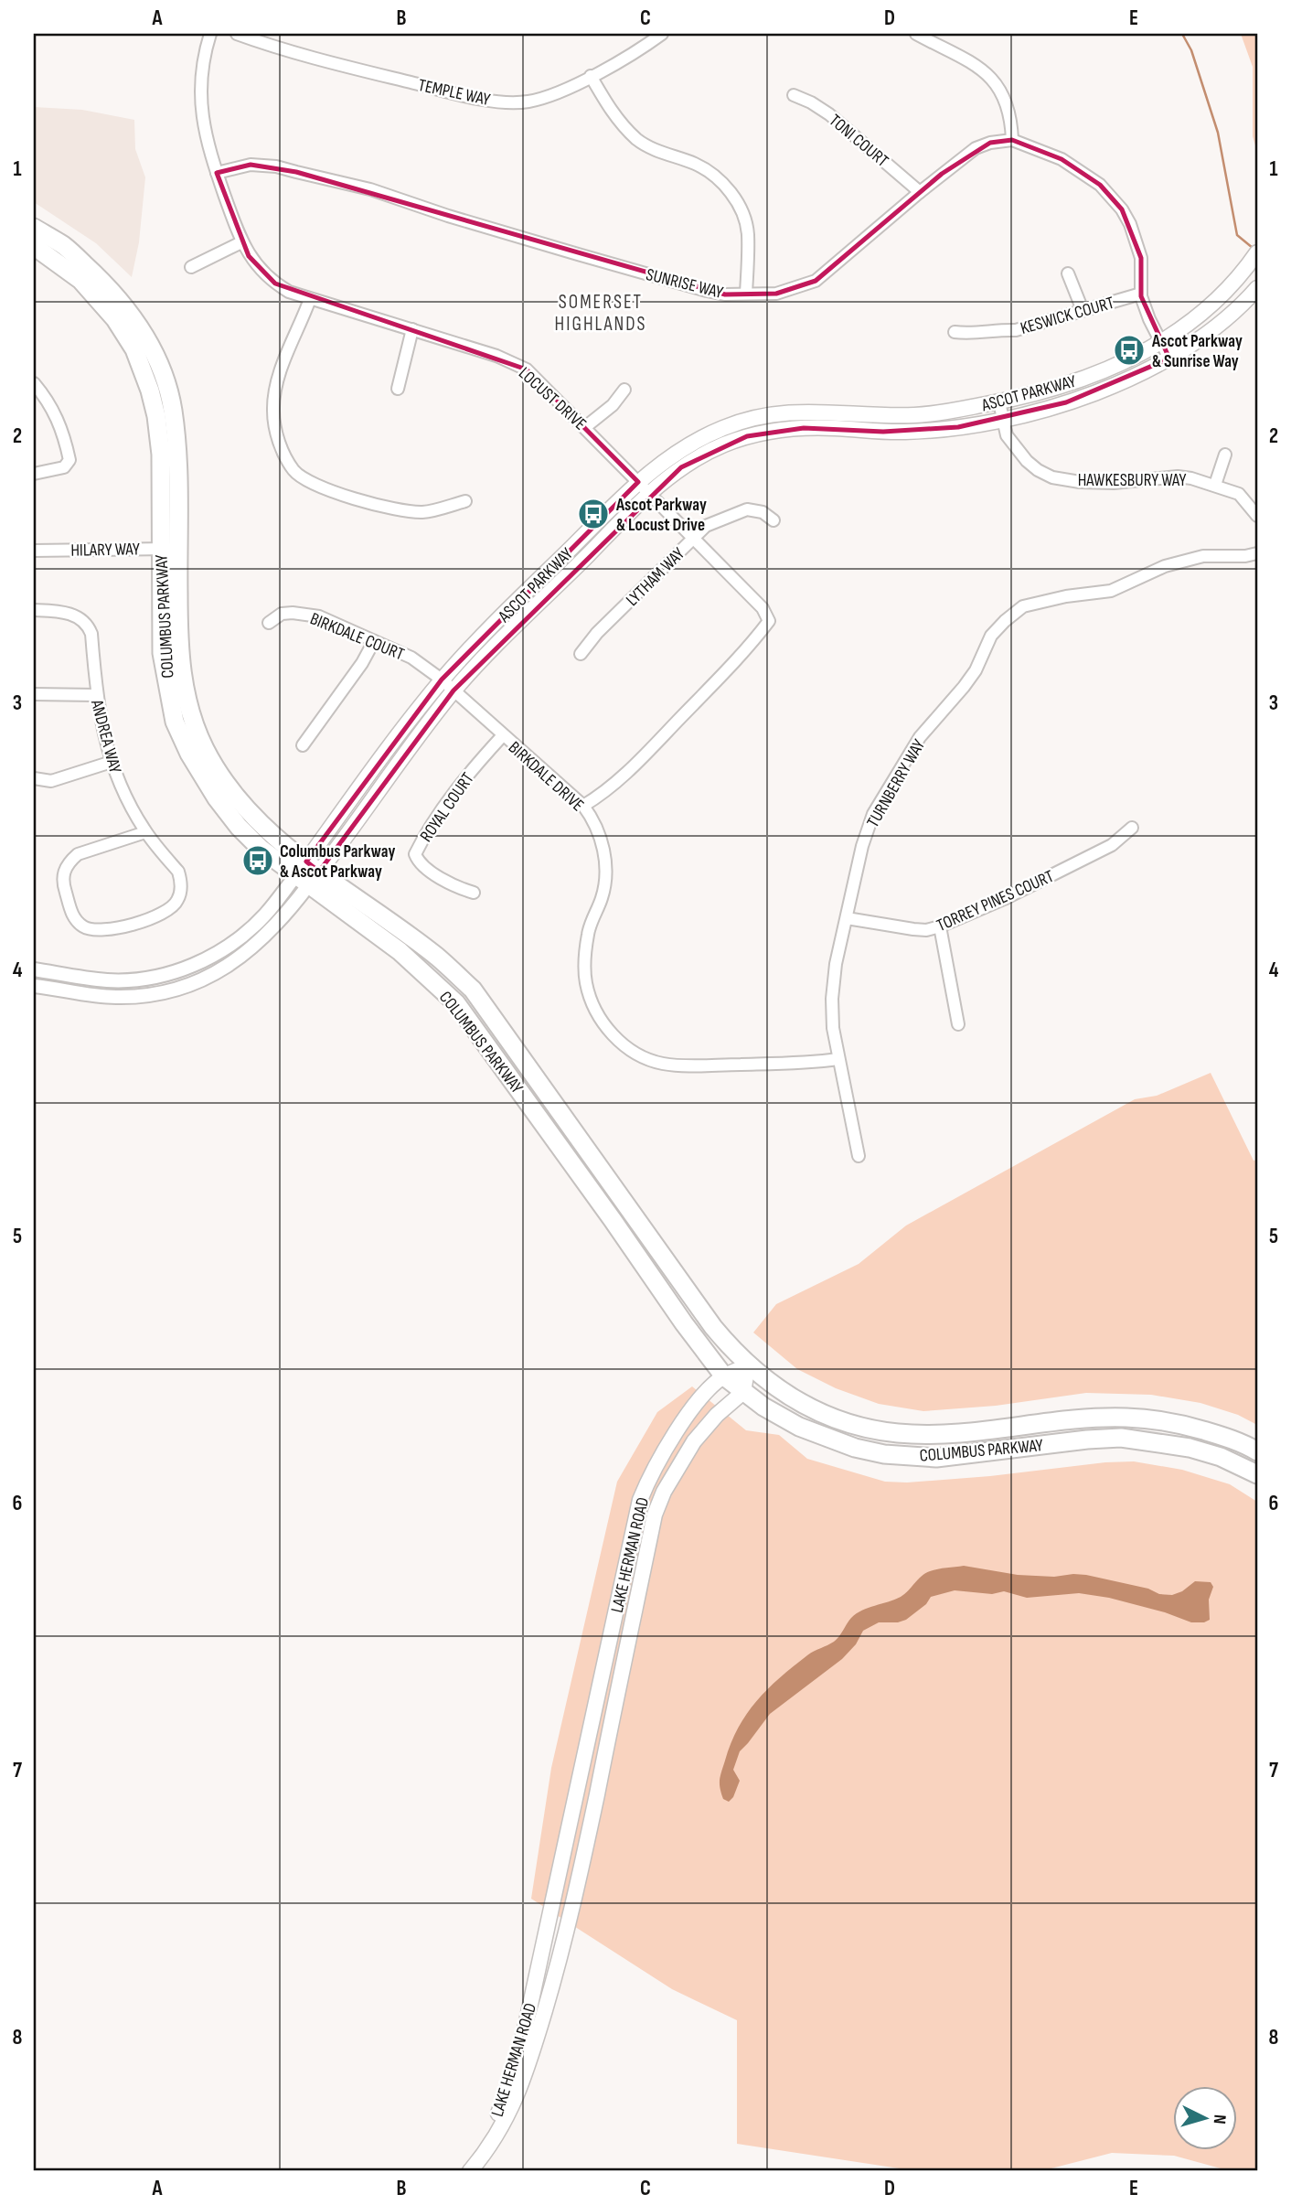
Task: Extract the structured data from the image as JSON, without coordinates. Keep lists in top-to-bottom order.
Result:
{
  "streets": {
    "main road": ["ASCOT PARKWAY", "COLUMBUS PARKWAY", "LAKE HERMAN ROAD"],
    "street": [
      "TEMPLE WAY",
      "TONI COURT",
      "SUNRISE WAY",
      "KESWICK COURT",
      "LOCUST DRIVE",
      "HAWKESBURY WAY",
      "HILARY WAY",
      "LYTHAM WAY",
      "BIRKDALE COURT",
      "ANDREA WAY",
      "BIRKDALE DRIVE",
      "TURNBERRY WAY",
      "ROYAL COURT",
      "TORREY PINES COURT"
    ]
  },
  "crossings": [
    ["TONI COURT", "SUNRISE WAY"],
    ["SUNRISE WAY", "LOCUST DRIVE"],
    ["ASCOT PARKWAY", "LOCUST DRIVE"],
    ["ASCOT PARKWAY", "HAWKESBURY WAY"],
    ["ASCOT PARKWAY", "COLUMBUS PARKWAY"],
    ["ASCOT PARKWAY", "BIRKDALE COURT"],
    ["ASCOT PARKWAY", "BIRKDALE DRIVE"],
    ["LOCUST DRIVE", "LYTHAM WAY"],
    ["LOCUST DRIVE", "BIRKDALE DRIVE"],
    ["HILARY WAY", "COLUMBUS PARKWAY"],
    ["COLUMBUS PARKWAY", "LAKE HERMAN ROAD"],
    ["BIRKDALE COURT", "BIRKDALE DRIVE"],
    ["BIRKDALE DRIVE", "TURNBERRY WAY"],
    ["BIRKDALE DRIVE", "ROYAL COURT"],
    ["TURNBERRY WAY", "TORREY PINES COURT"]
  ],
  "districts": ["SOMERSET HIGHLANDS"],
  "places": {
    "bus stop": ["Ascot Parkway & Sunrise Way", "Ascot Parkway & Locust Drive", "Columbus Parkway & Ascot Parkway"]
  },
  "north": "right",
  "grid": {
    "columns": [
      "A",
      "B",
      "C",
      "D",
      "E"
    ],
    "rows": [
      "1",
      "2",
      "3",
      "4",
      "5",
      "6",
      "7",
      "8"
    ]
  }
}
